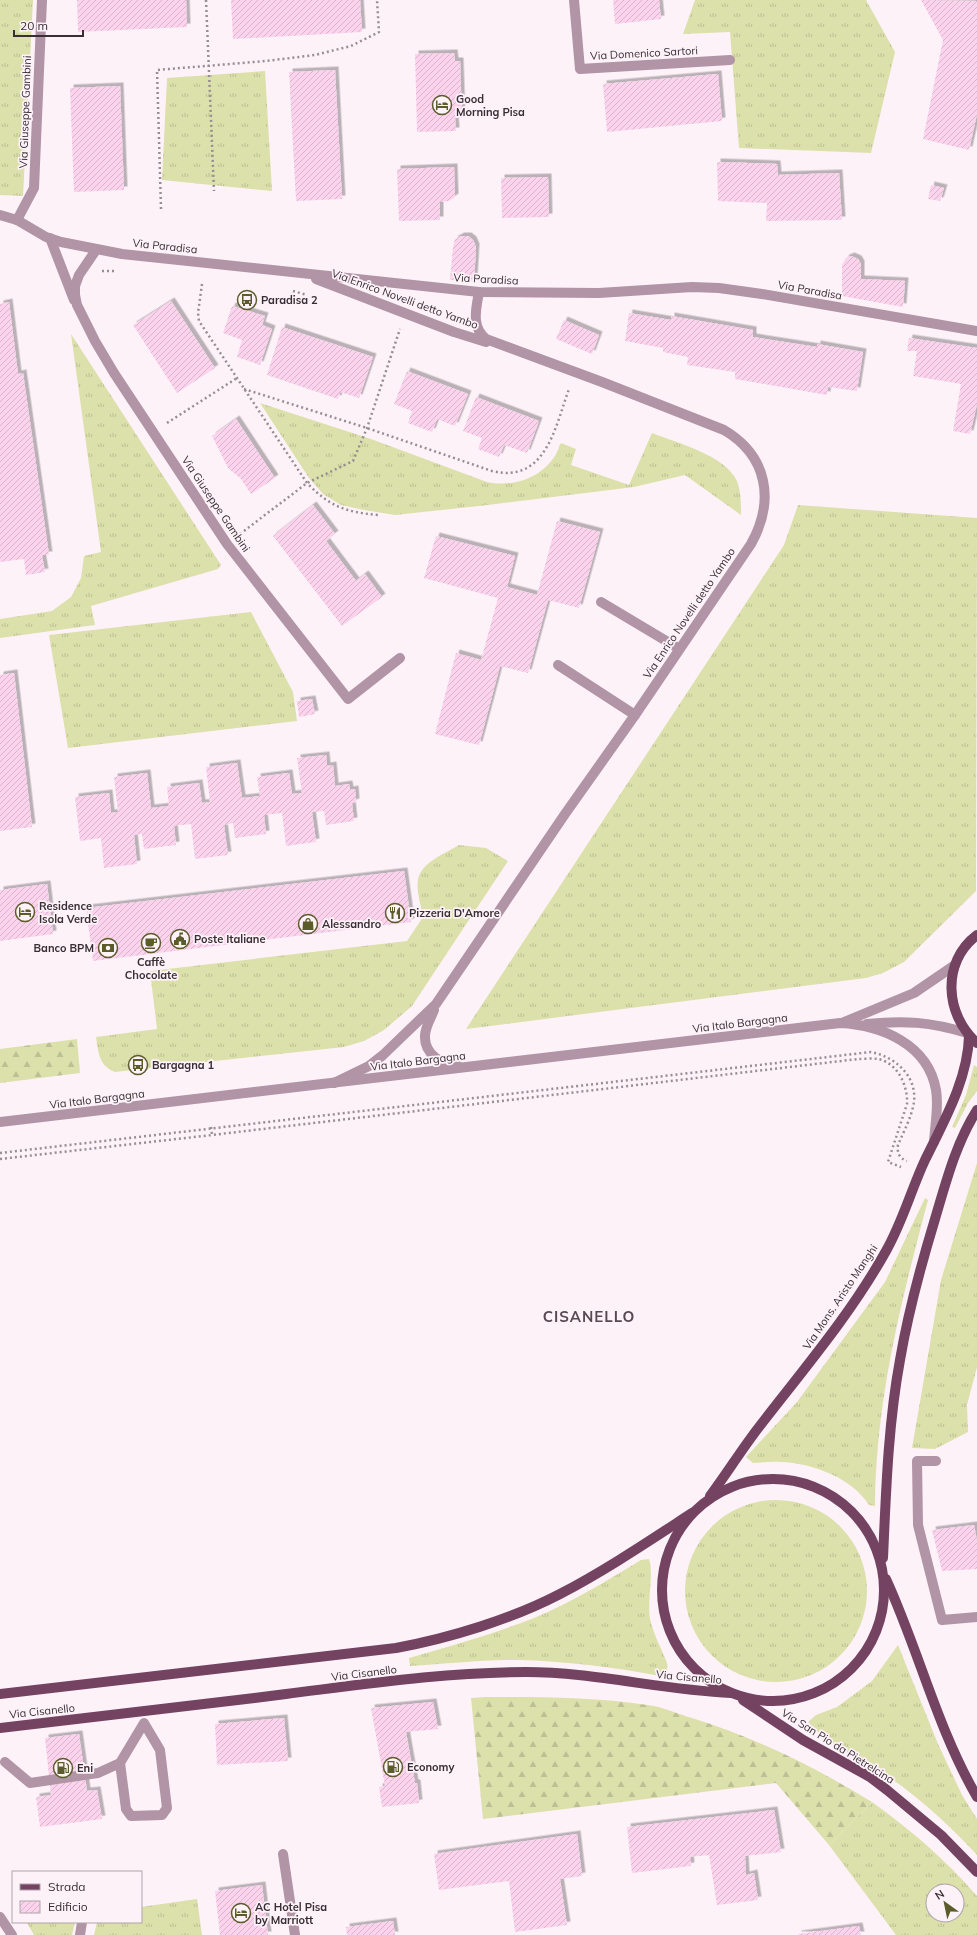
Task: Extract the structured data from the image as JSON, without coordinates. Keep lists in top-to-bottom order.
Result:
{
  "streets": {
    "main road": ["Via Mons. Aristo Manghi", "Via Cisanello", "Via San Pio da Pietrelcina"],
    "street": [
      "Via Domenico Sartori",
      "Via Giuseppe Gambini",
      "Via Paradisa",
      "Via Enrico Novelli detto Yambo",
      "Via Italo Bargagna"
    ]
  },
  "crossings": [
    ["Via Giuseppe Gambini", "Via Paradisa"],
    ["Via Paradisa", "Via Enrico Novelli detto Yambo"],
    ["Via Enrico Novelli detto Yambo", "Via Italo Bargagna"],
    ["Via Italo Bargagna", "Via Mons. Aristo Manghi"],
    ["Via Cisanello", "Via San Pio da Pietrelcina"]
  ],
  "districts": ["CISANELLO"],
  "places": {
    "hotel": ["Good Morning Pisa", "Residence Isola Verde", "AC Hotel Pisa by Marriott"],
    "bus stop": ["Paradisa 2", "Bargagna 1"],
    "restaurant": ["Pizzeria D'Amore"],
    "shop": ["Alessandro"],
    "public building": ["Poste Italiane"],
    "cafe": ["Caffè Chocolate"],
    "bank": ["Banco BPM"],
    "fuel station": ["Economy", "Eni"]
  },
  "legend": ["Strada", "Edificio"],
  "scale_bar": "20 m",
  "north": "top left"
}
